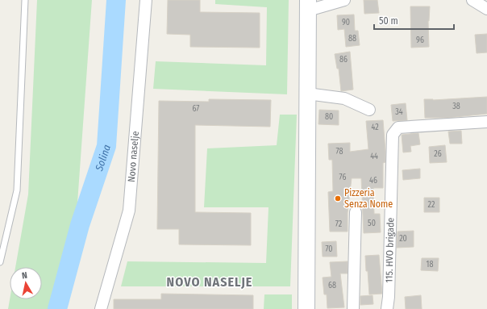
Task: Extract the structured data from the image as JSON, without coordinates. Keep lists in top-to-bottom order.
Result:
{
  "streets": {
    "street": ["Novo naselje", "115. HVO brigade"]
  },
  "districts": ["NOVO NASELJE"],
  "water": ["Solina"],
  "places": ["Pizzeria Senza Nome"],
  "house_numbers": [
    "90",
    "88",
    "96",
    "86",
    "38",
    "67",
    "34",
    "80",
    "42",
    "78",
    "26",
    "44",
    "76",
    "46",
    "22",
    "50",
    "72",
    "20",
    "70",
    "18",
    "68"
  ],
  "scale_bar": "50 m",
  "north": "top"
}
